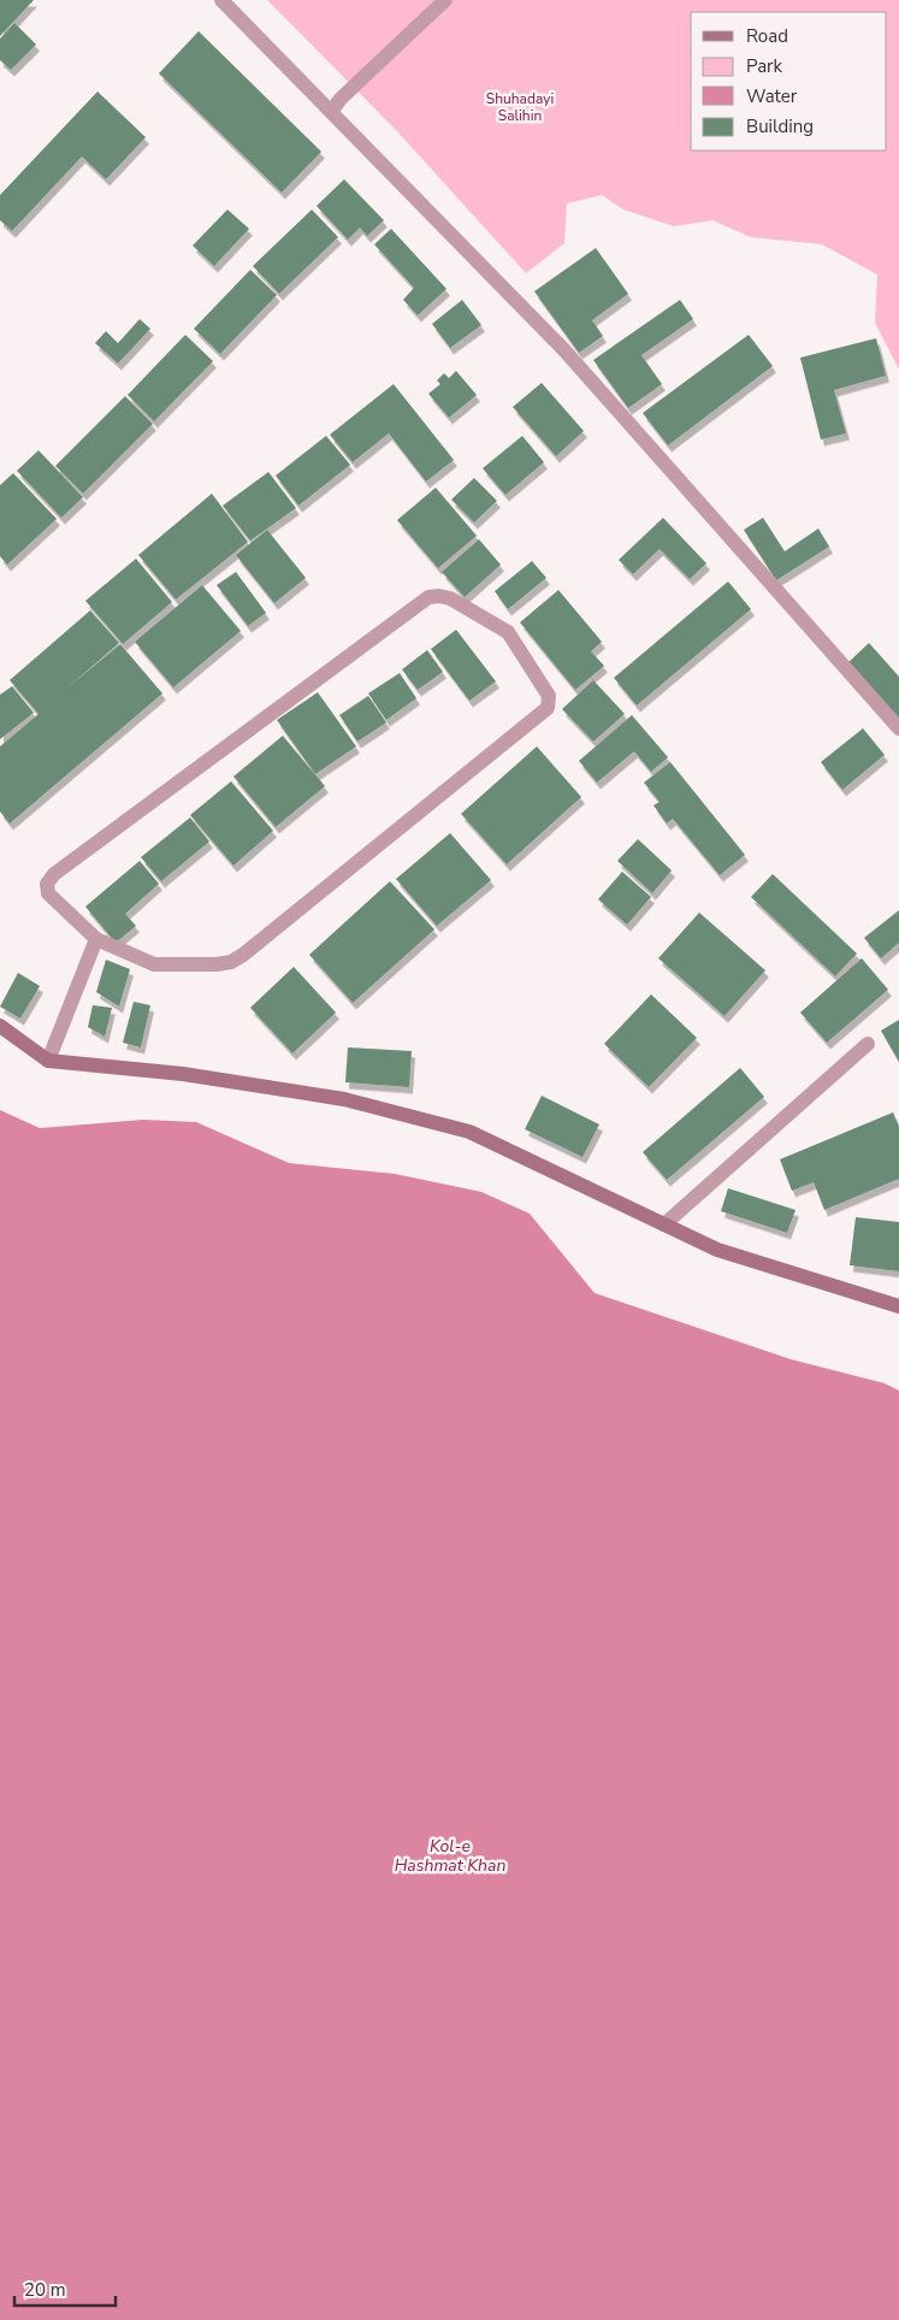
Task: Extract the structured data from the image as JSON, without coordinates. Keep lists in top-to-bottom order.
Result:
{
  "water": ["Kol-e Hashmat Khan"],
  "parks": ["Shuhadayi Salihin"],
  "legend": [
    "Road",
    "Park",
    "Water",
    "Building"
  ],
  "scale_bar": "20 m"
}
